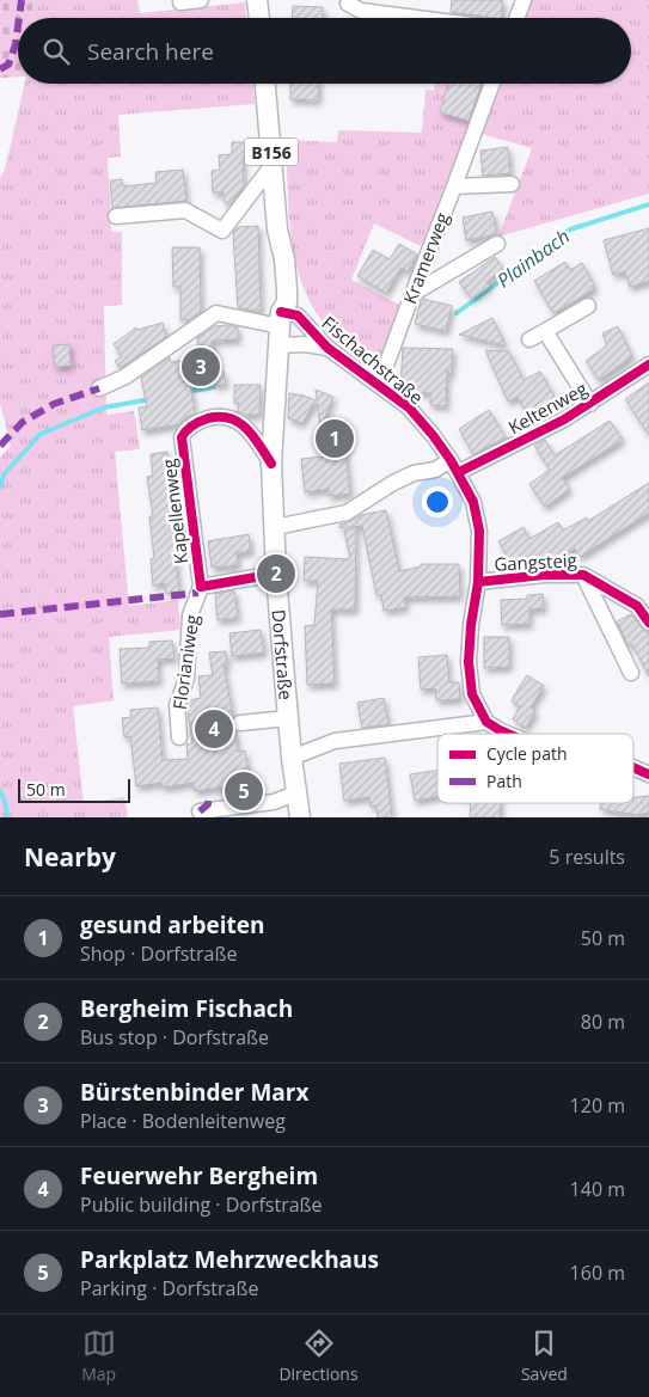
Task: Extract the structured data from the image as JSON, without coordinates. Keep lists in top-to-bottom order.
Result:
{
  "streets": {
    "main road": ["B156", "Dorfstraße"],
    "street": [
      "Kramerweg",
      "Fischachstraße",
      "Keltenweg",
      "Kapellenweg",
      "Gangsteig",
      "Florianiweg"
    ]
  },
  "crossings": [
    ["Kramerweg", "Fischachstraße"],
    ["Fischachstraße", "Keltenweg"],
    ["Fischachstraße", "Gangsteig"],
    ["Fischachstraße", "Dorfstraße"],
    ["Keltenweg", "Dorfstraße"],
    ["Kapellenweg", "Dorfstraße"],
    ["Kapellenweg", "Florianiweg"]
  ],
  "water": ["Plainbach"],
  "legend": ["Cycle path", "Path"],
  "scale_bar": "50 m",
  "page": {
    "search": "Search here",
    "pins": [
      "3",
      "1",
      "2",
      "4",
      "5"
    ],
    "scale": "50 m",
    "heading": ["Nearby", "5 results"],
    "list": [
      {
        "mark": "1",
        "name": "gesund arbeiten",
        "note": "Shop · Dorfstraße",
        "value": "50 m"
      },
      {
        "mark": "2",
        "name": "Bergheim Fischach",
        "note": "Bus stop · Dorfstraße",
        "value": "80 m"
      },
      {
        "mark": "3",
        "name": "Bürstenbinder Marx",
        "note": "Place · Bodenleitenweg",
        "value": "120 m"
      },
      {
        "mark": "4",
        "name": "Feuerwehr Bergheim",
        "note": "Public building · Dorfstraße",
        "value": "140 m"
      },
      {
        "mark": "5",
        "name": "Parkplatz Mehrzweckhaus",
        "note": "Parking · Dorfstraße",
        "value": "160 m"
      }
    ],
    "nav": ["Map", "Directions", "Saved"]
  }
}
